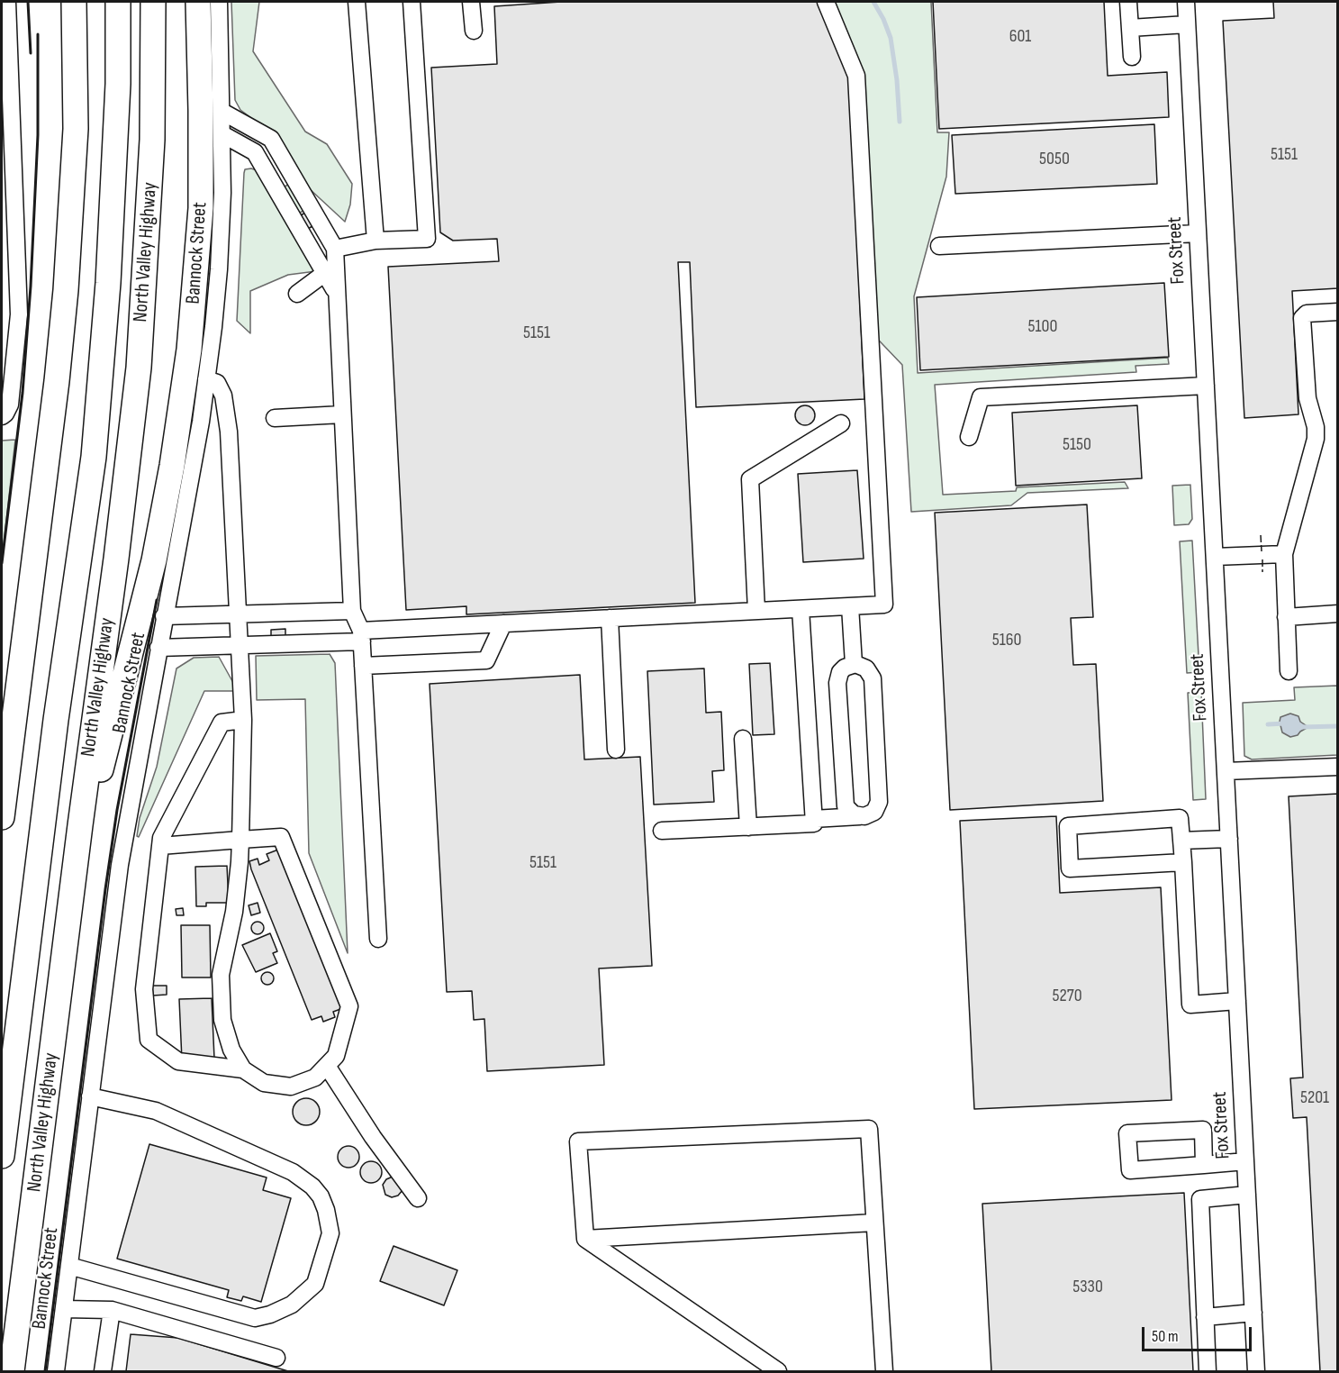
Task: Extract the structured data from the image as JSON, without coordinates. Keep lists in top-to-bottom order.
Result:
{
  "streets": {
    "highway": ["North Valley Highway"],
    "street": ["Fox Street", "Bannock Street"]
  },
  "house_numbers": [
    "601",
    "5151",
    "5050",
    "5100",
    "5151",
    "5150",
    "5160",
    "5151",
    "5270",
    "5201",
    "5330"
  ],
  "scale_bar": "50 m"
}
